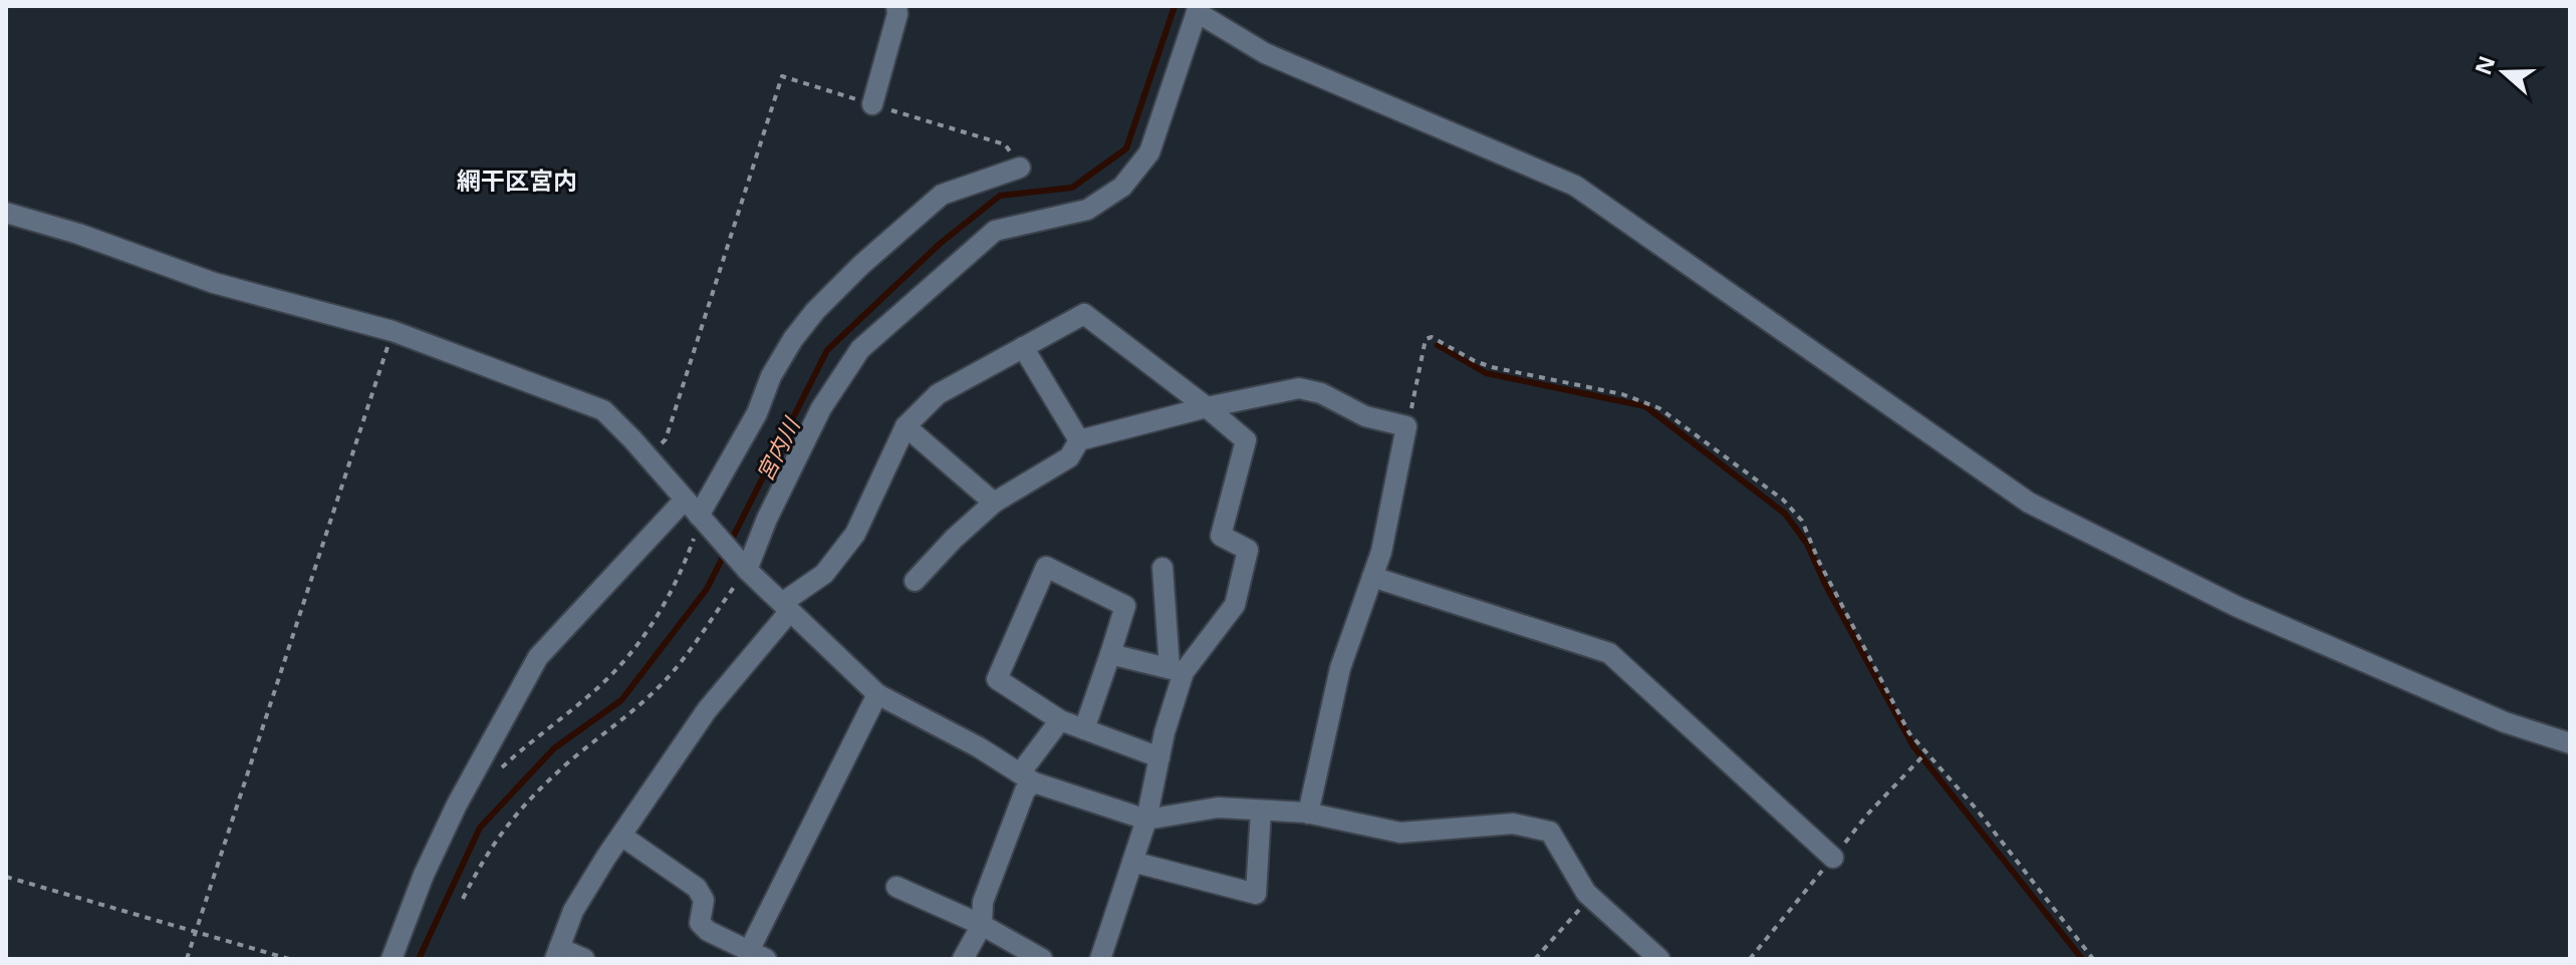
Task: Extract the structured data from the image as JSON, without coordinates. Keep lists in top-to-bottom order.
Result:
{
  "districts": ["網干区宮内"],
  "water": ["宮内川"],
  "north": "left"
}
